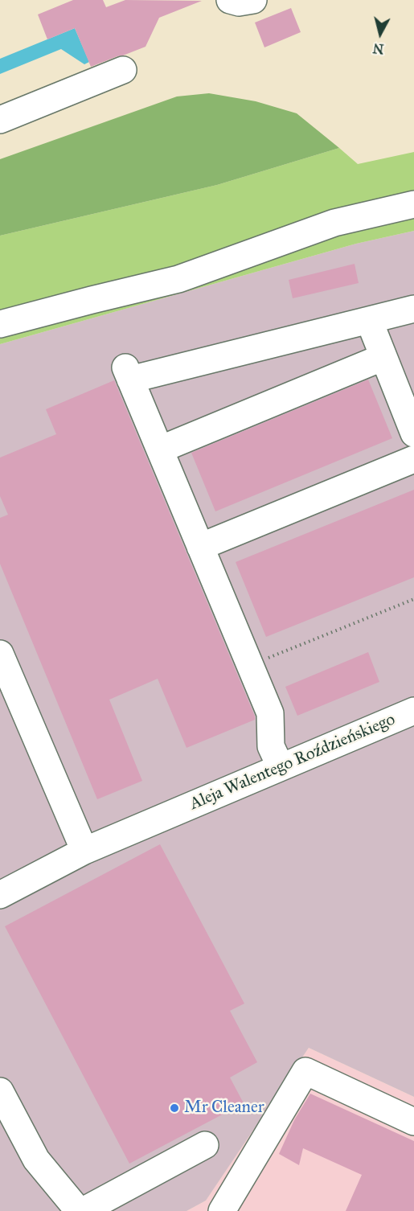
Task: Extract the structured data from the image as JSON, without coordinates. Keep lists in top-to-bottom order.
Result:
{
  "streets": {
    "street": ["Aleja Walentego Roździeńskiego"]
  },
  "places": ["Mr Cleaner"],
  "north": "bottom"
}
